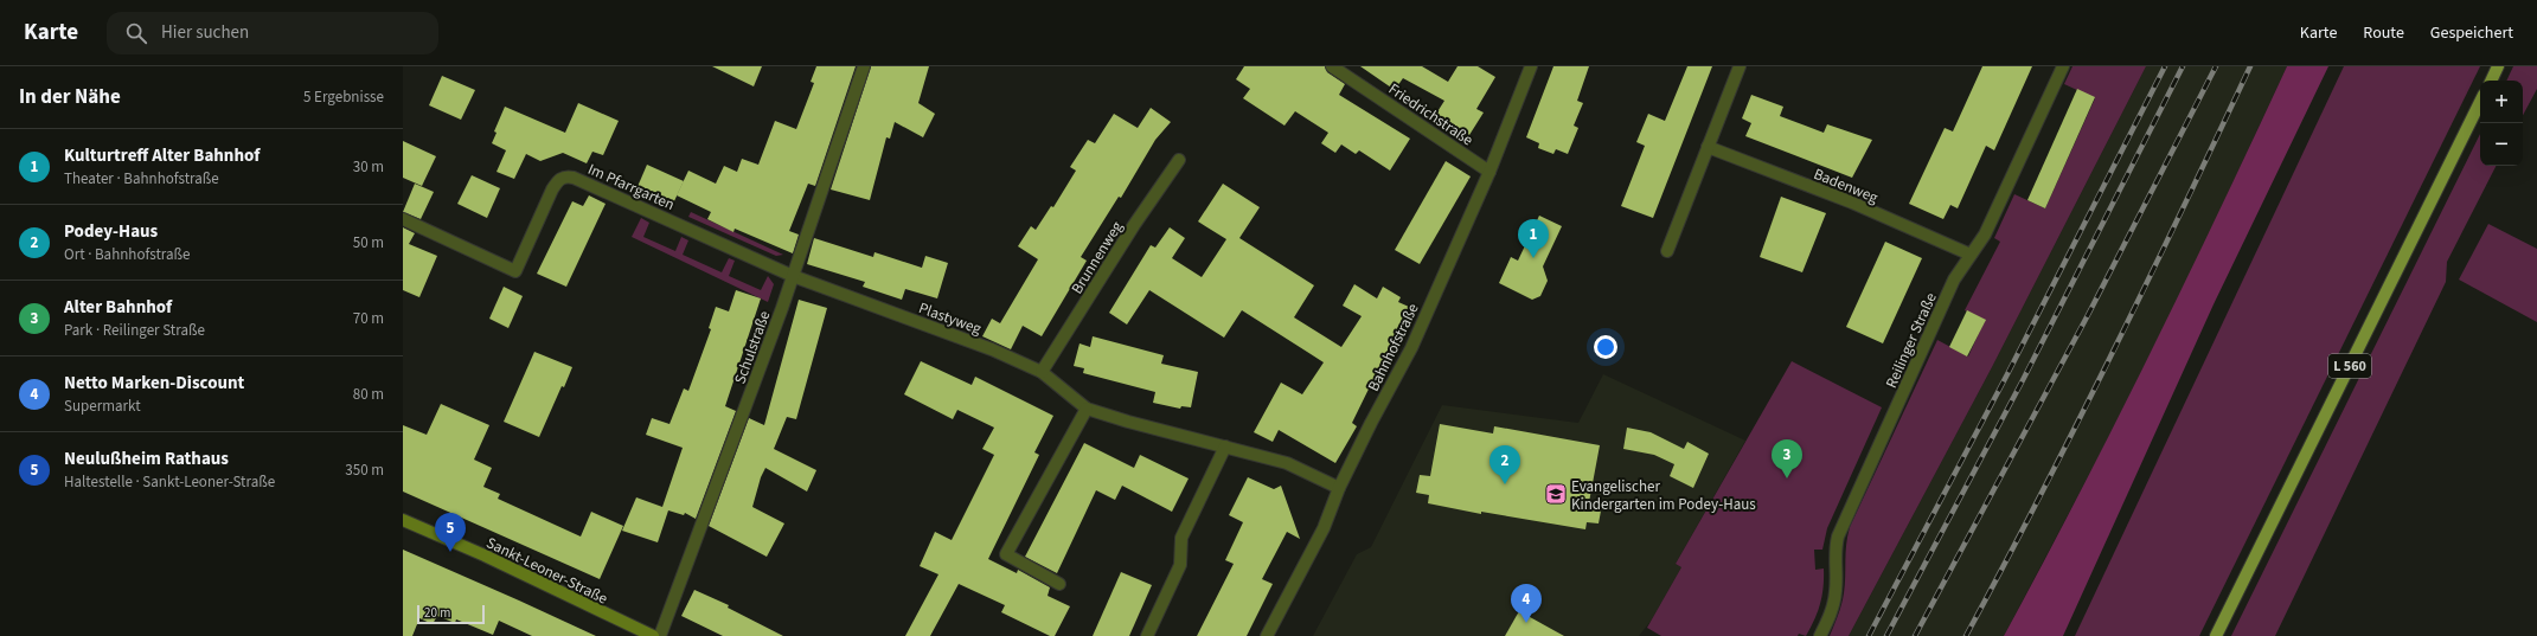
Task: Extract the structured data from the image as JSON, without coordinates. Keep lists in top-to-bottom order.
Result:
{
  "streets": {
    "main road": ["L 560"],
    "street": [
      "Friedrichstraße",
      "Badenweg",
      "Im Pfarrgarten",
      "Brunnenweg",
      "Plastyweg",
      "Reilinger Straße",
      "Schulstraße",
      "Bahnhofstraße",
      "Sankt-Leoner-Straße"
    ]
  },
  "crossings": [
    ["Friedrichstraße", "Bahnhofstraße"],
    ["Badenweg", "Reilinger Straße"],
    ["Im Pfarrgarten", "Plastyweg"],
    ["Im Pfarrgarten", "Schulstraße"],
    ["Brunnenweg", "Plastyweg"],
    ["Plastyweg", "Schulstraße"],
    ["Plastyweg", "Bahnhofstraße"]
  ],
  "places": {
    "school or university": ["Evangelischer Kindergarten im Podey-Haus"]
  },
  "scale_bar": "20 m",
  "page": {
    "header": "Karte",
    "search": "Hier suchen",
    "nav": ["Karte", "Route", "Gespeichert"],
    "heading": ["In der Nähe", "5 Ergebnisse"],
    "map_buttons": ["+", "−"],
    "list": [
      {
        "mark": "1",
        "name": "Kulturtreff Alter Bahnhof",
        "note": "Theater · Bahnhofstraße",
        "value": "30 m"
      },
      {
        "mark": "2",
        "name": "Podey-Haus",
        "note": "Ort · Bahnhofstraße",
        "value": "50 m"
      },
      {
        "mark": "3",
        "name": "Alter Bahnhof",
        "note": "Park · Reilinger Straße",
        "value": "70 m"
      },
      {
        "mark": "4",
        "name": "Netto Marken-Discount",
        "note": "Supermarkt",
        "value": "80 m"
      },
      {
        "mark": "5",
        "name": "Neulußheim Rathaus",
        "note": "Haltestelle · Sankt-Leoner-Straße",
        "value": "350 m"
      }
    ],
    "pins": [
      "1",
      "3",
      "2",
      "5",
      "4"
    ],
    "scale": "20 m"
  }
}
